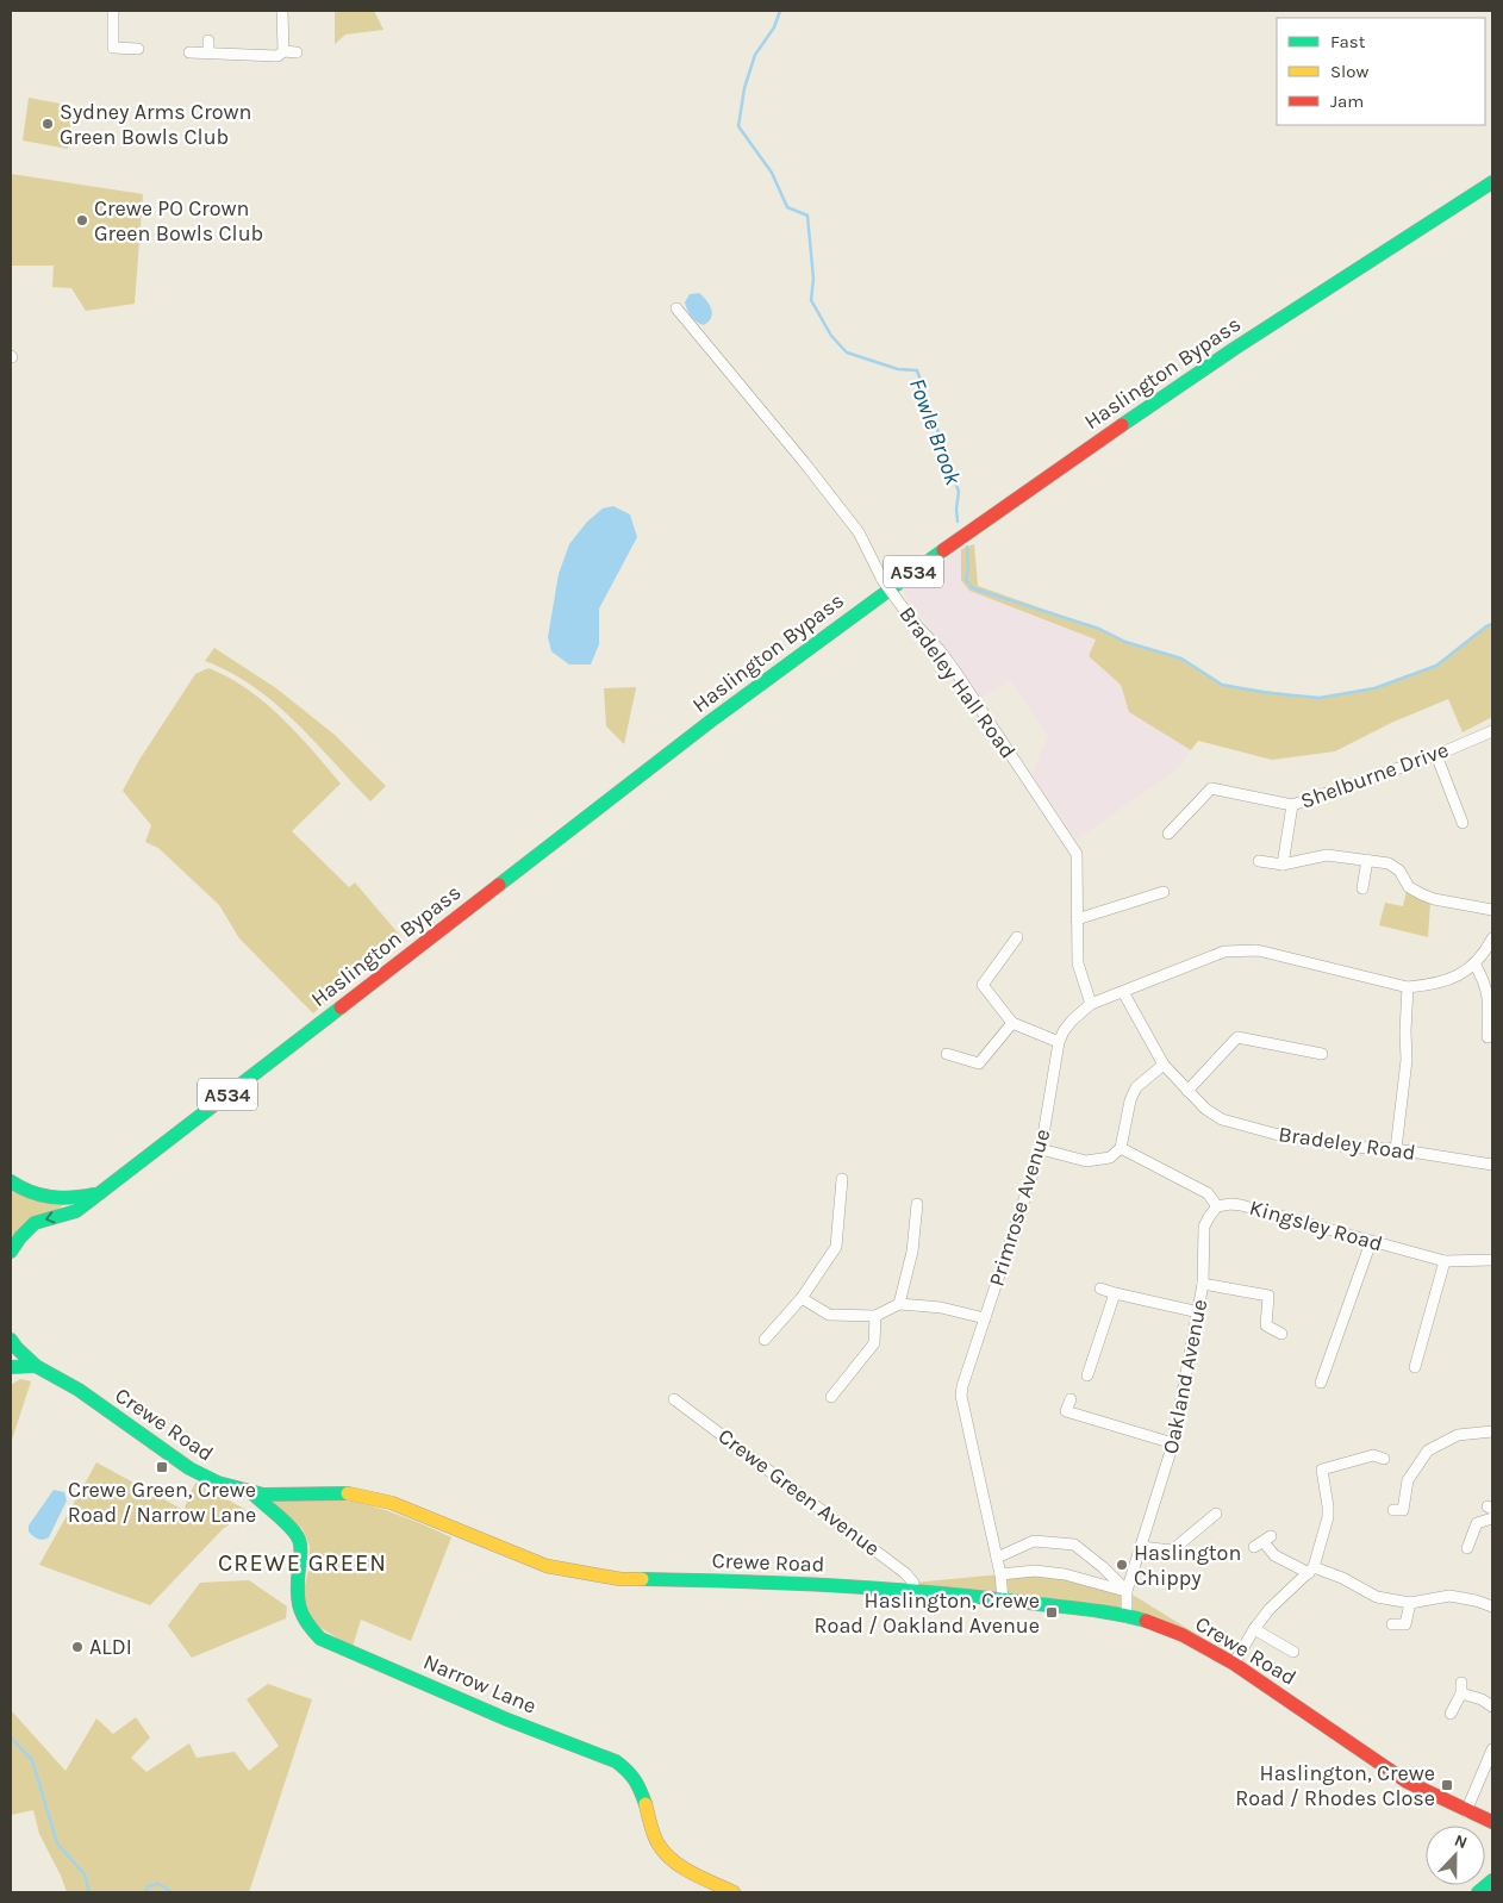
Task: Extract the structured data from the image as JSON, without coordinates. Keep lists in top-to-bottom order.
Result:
{
  "streets": {
    "main road": [
      "Haslington Bypass",
      "A534",
      "Crewe Road",
      "Narrow Lane"
    ],
    "street": [
      "Bradeley Hall Road",
      "Shelburne Drive",
      "Bradeley Road",
      "Primrose Avenue",
      "Kingsley Road",
      "Oakland Avenue",
      "Crewe Green Avenue"
    ]
  },
  "crossings": [
    ["Bradeley Hall Road", "Primrose Avenue"],
    ["Bradeley Road", "Primrose Avenue"],
    ["Primrose Avenue", "Crewe Road"],
    ["Kingsley Road", "Oakland Avenue"],
    ["Oakland Avenue", "Crewe Road"],
    ["Crewe Road", "Crewe Green Avenue"],
    ["Crewe Road", "Narrow Lane"]
  ],
  "districts": ["CREWE GREEN"],
  "water": ["Fowle Brook"],
  "places": {
    "other": [
      "Sydney Arms Crown Green Bowls Club",
      "Crewe PO Crown Green Bowls Club",
      "Haslington Chippy",
      "ALDI"
    ],
    "transit": ["Crewe Green, Crewe Road / Narrow Lane", "Haslington, Crewe Road / Oakland Avenue", "Haslington, Crewe Road / Rhodes Close"]
  },
  "legend": ["Fast", "Slow", "Jam"],
  "north": "top"
}
